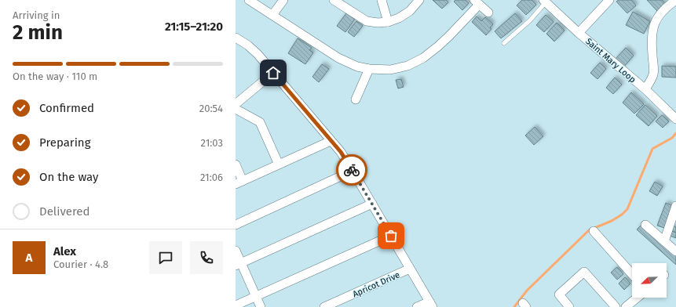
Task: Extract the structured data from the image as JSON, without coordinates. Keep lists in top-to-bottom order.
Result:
{
  "streets": {
    "street": ["Saint Mary Loop", "Apricot Drive"]
  },
  "north": "bottom left",
  "page": {
    "heading": ["2 min", "Arriving in", "21:15–21:20"],
    "panel": ["Alex", "Courier · 4.8"],
    "bar": "On the way · 110 m",
    "list": [
      ["Confirmed", "20:54"],
      ["Preparing", "21:03"],
      ["On the way", "21:06"],
      "Delivered"
    ],
    "round": "A"
  }
}
